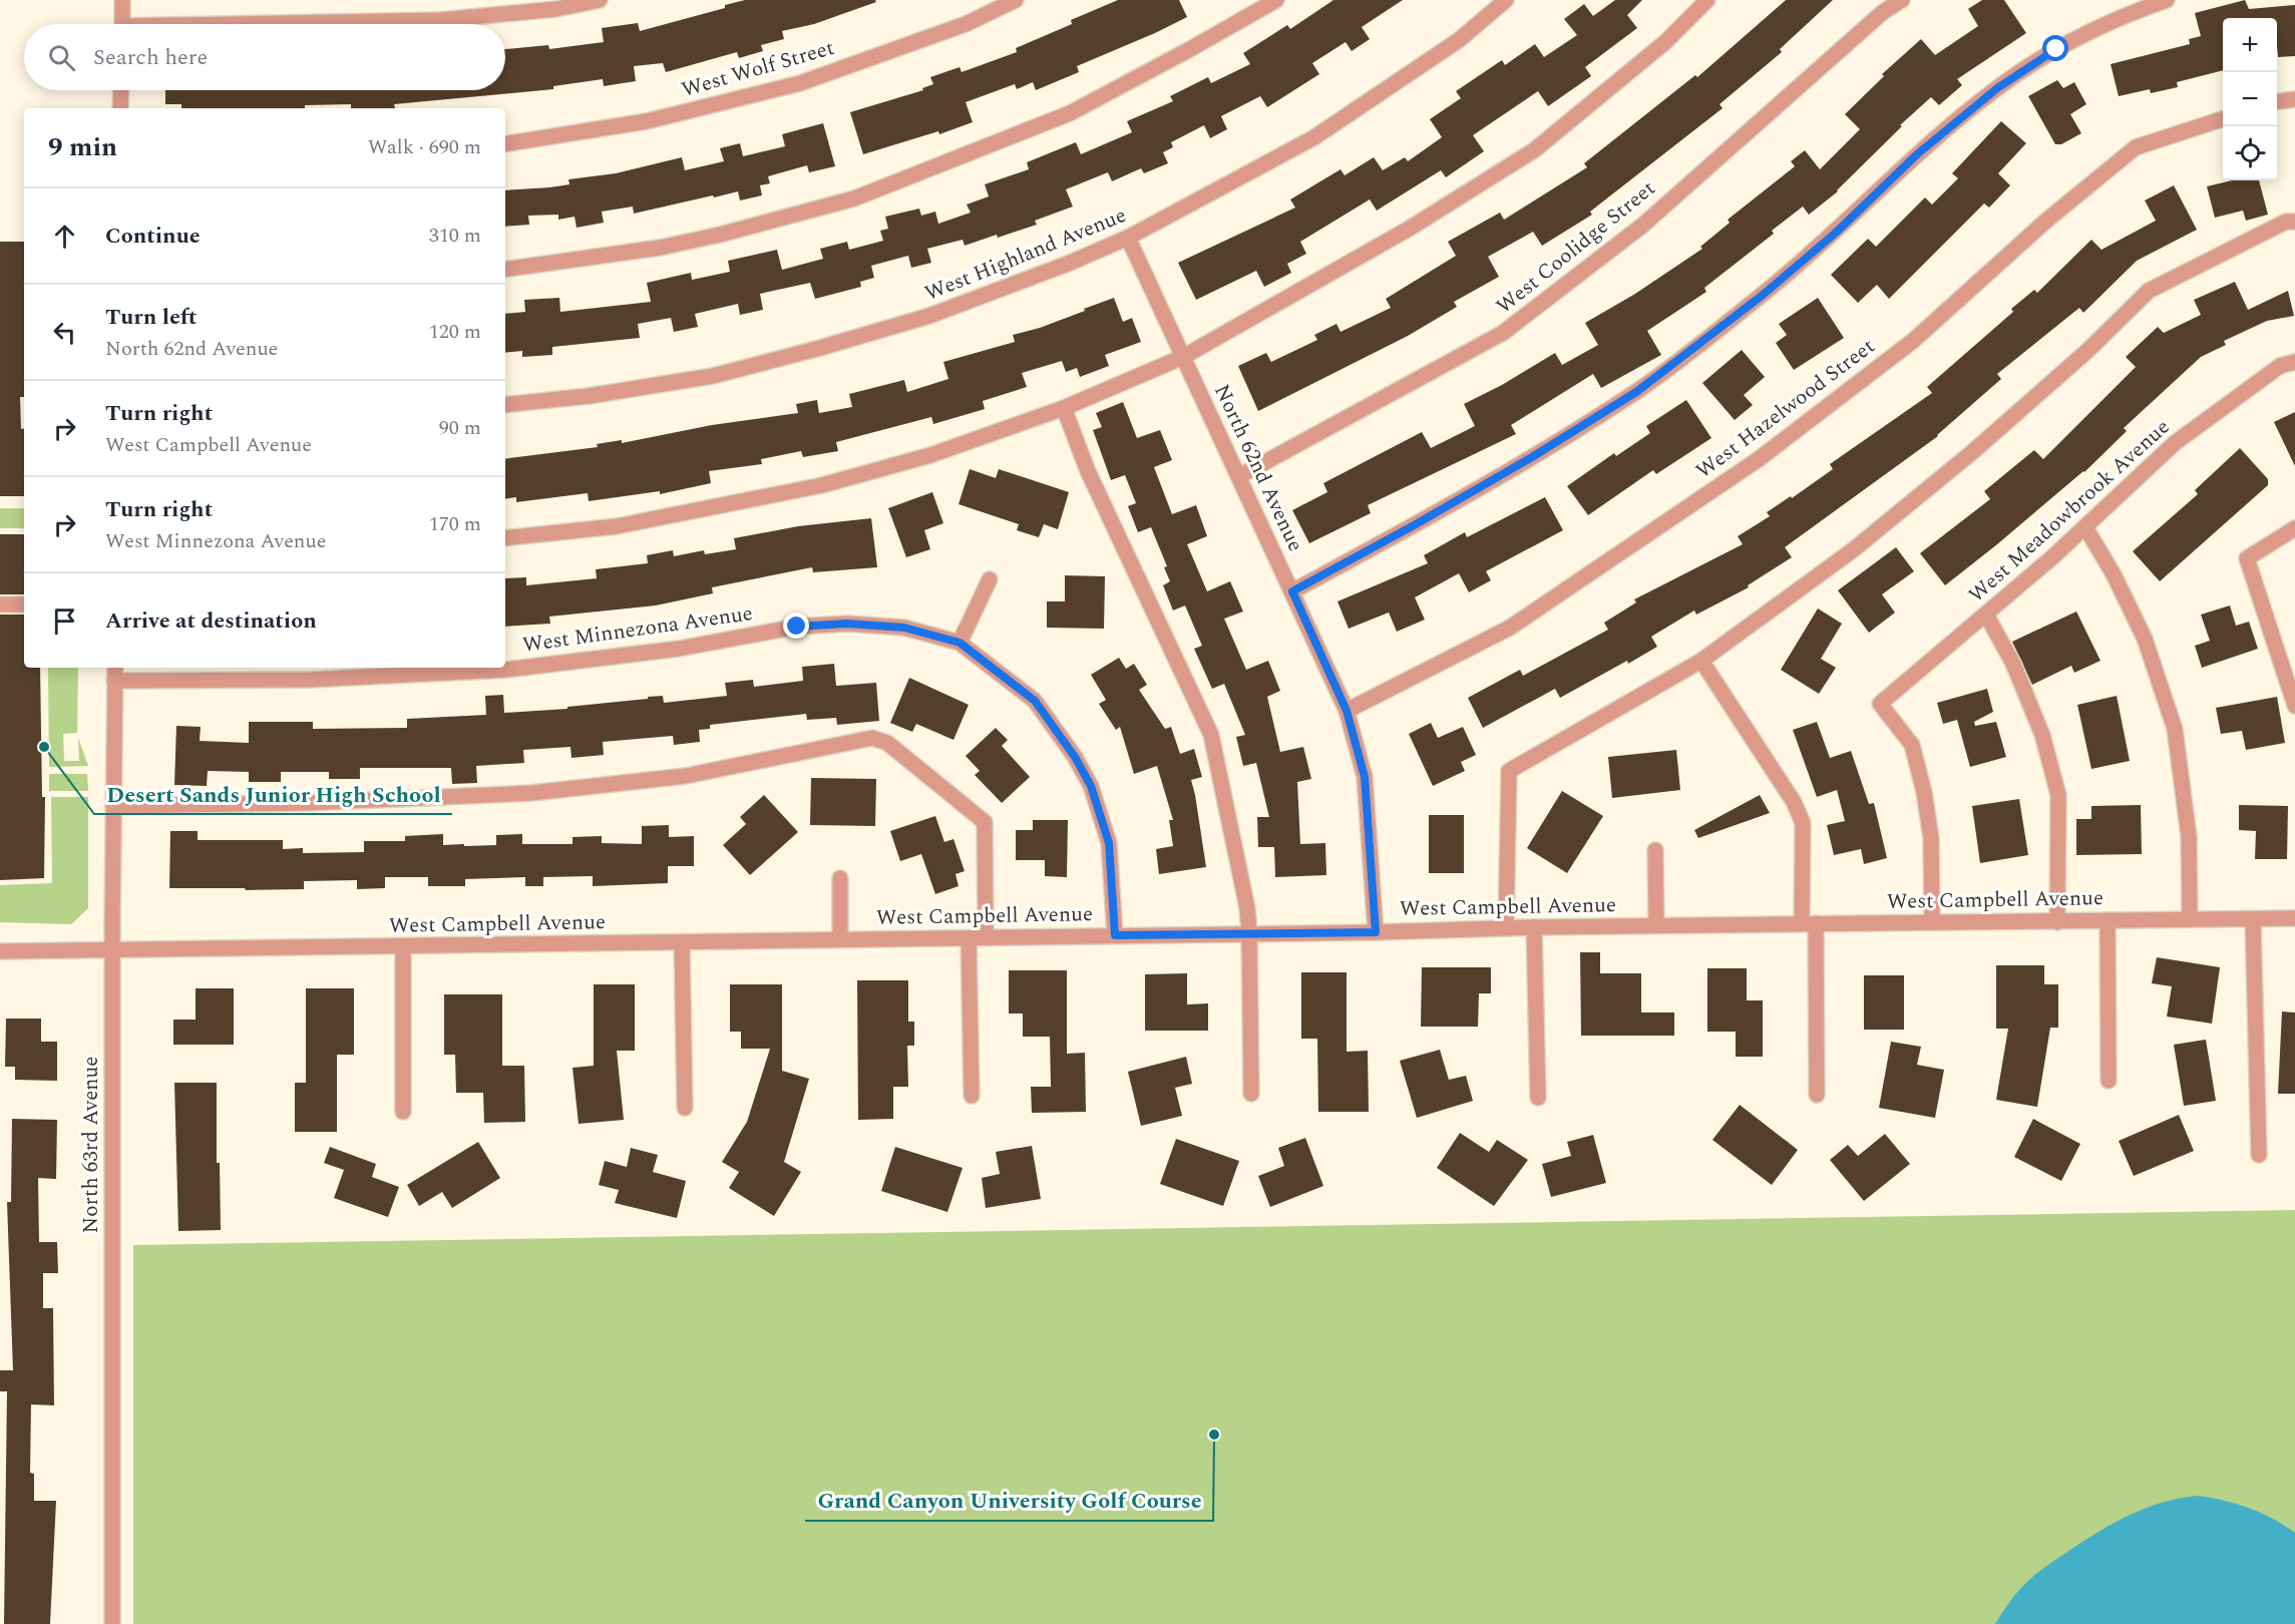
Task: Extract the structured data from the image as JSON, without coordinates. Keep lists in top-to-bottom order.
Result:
{
  "streets": {
    "street": [
      "West Wolf Street",
      "West Coolidge Street",
      "West Highland Avenue",
      "West Hazelwood Street",
      "North 62nd Avenue",
      "West Meadowbrook Avenue",
      "West Minnezona Avenue",
      "West Campbell Avenue",
      "North 63rd Avenue"
    ]
  },
  "crossings": [
    ["West Coolidge Street", "North 62nd Avenue"],
    ["West Highland Avenue", "North 62nd Avenue"],
    ["West Hazelwood Street", "North 62nd Avenue"],
    ["North 62nd Avenue", "West Campbell Avenue"],
    ["West Meadowbrook Avenue", "West Campbell Avenue"],
    ["West Minnezona Avenue", "West Campbell Avenue"],
    ["West Minnezona Avenue", "North 63rd Avenue"],
    ["West Campbell Avenue", "North 63rd Avenue"]
  ],
  "places": ["Desert Sands Junior High School", "Grand Canyon University Golf Course"],
  "page": {
    "map_buttons": ["+", "−"],
    "search": "Search here",
    "heading": ["9 min", "Walk · 690 m"],
    "list": [
      ["Continue", "310 m"],
      ["Turn left", "North 62nd Avenue", "120 m"],
      ["Turn right", "West Campbell Avenue", "90 m"],
      ["Turn right", "West Minnezona Avenue", "170 m"],
      "Arrive at destination"
    ]
  }
}
